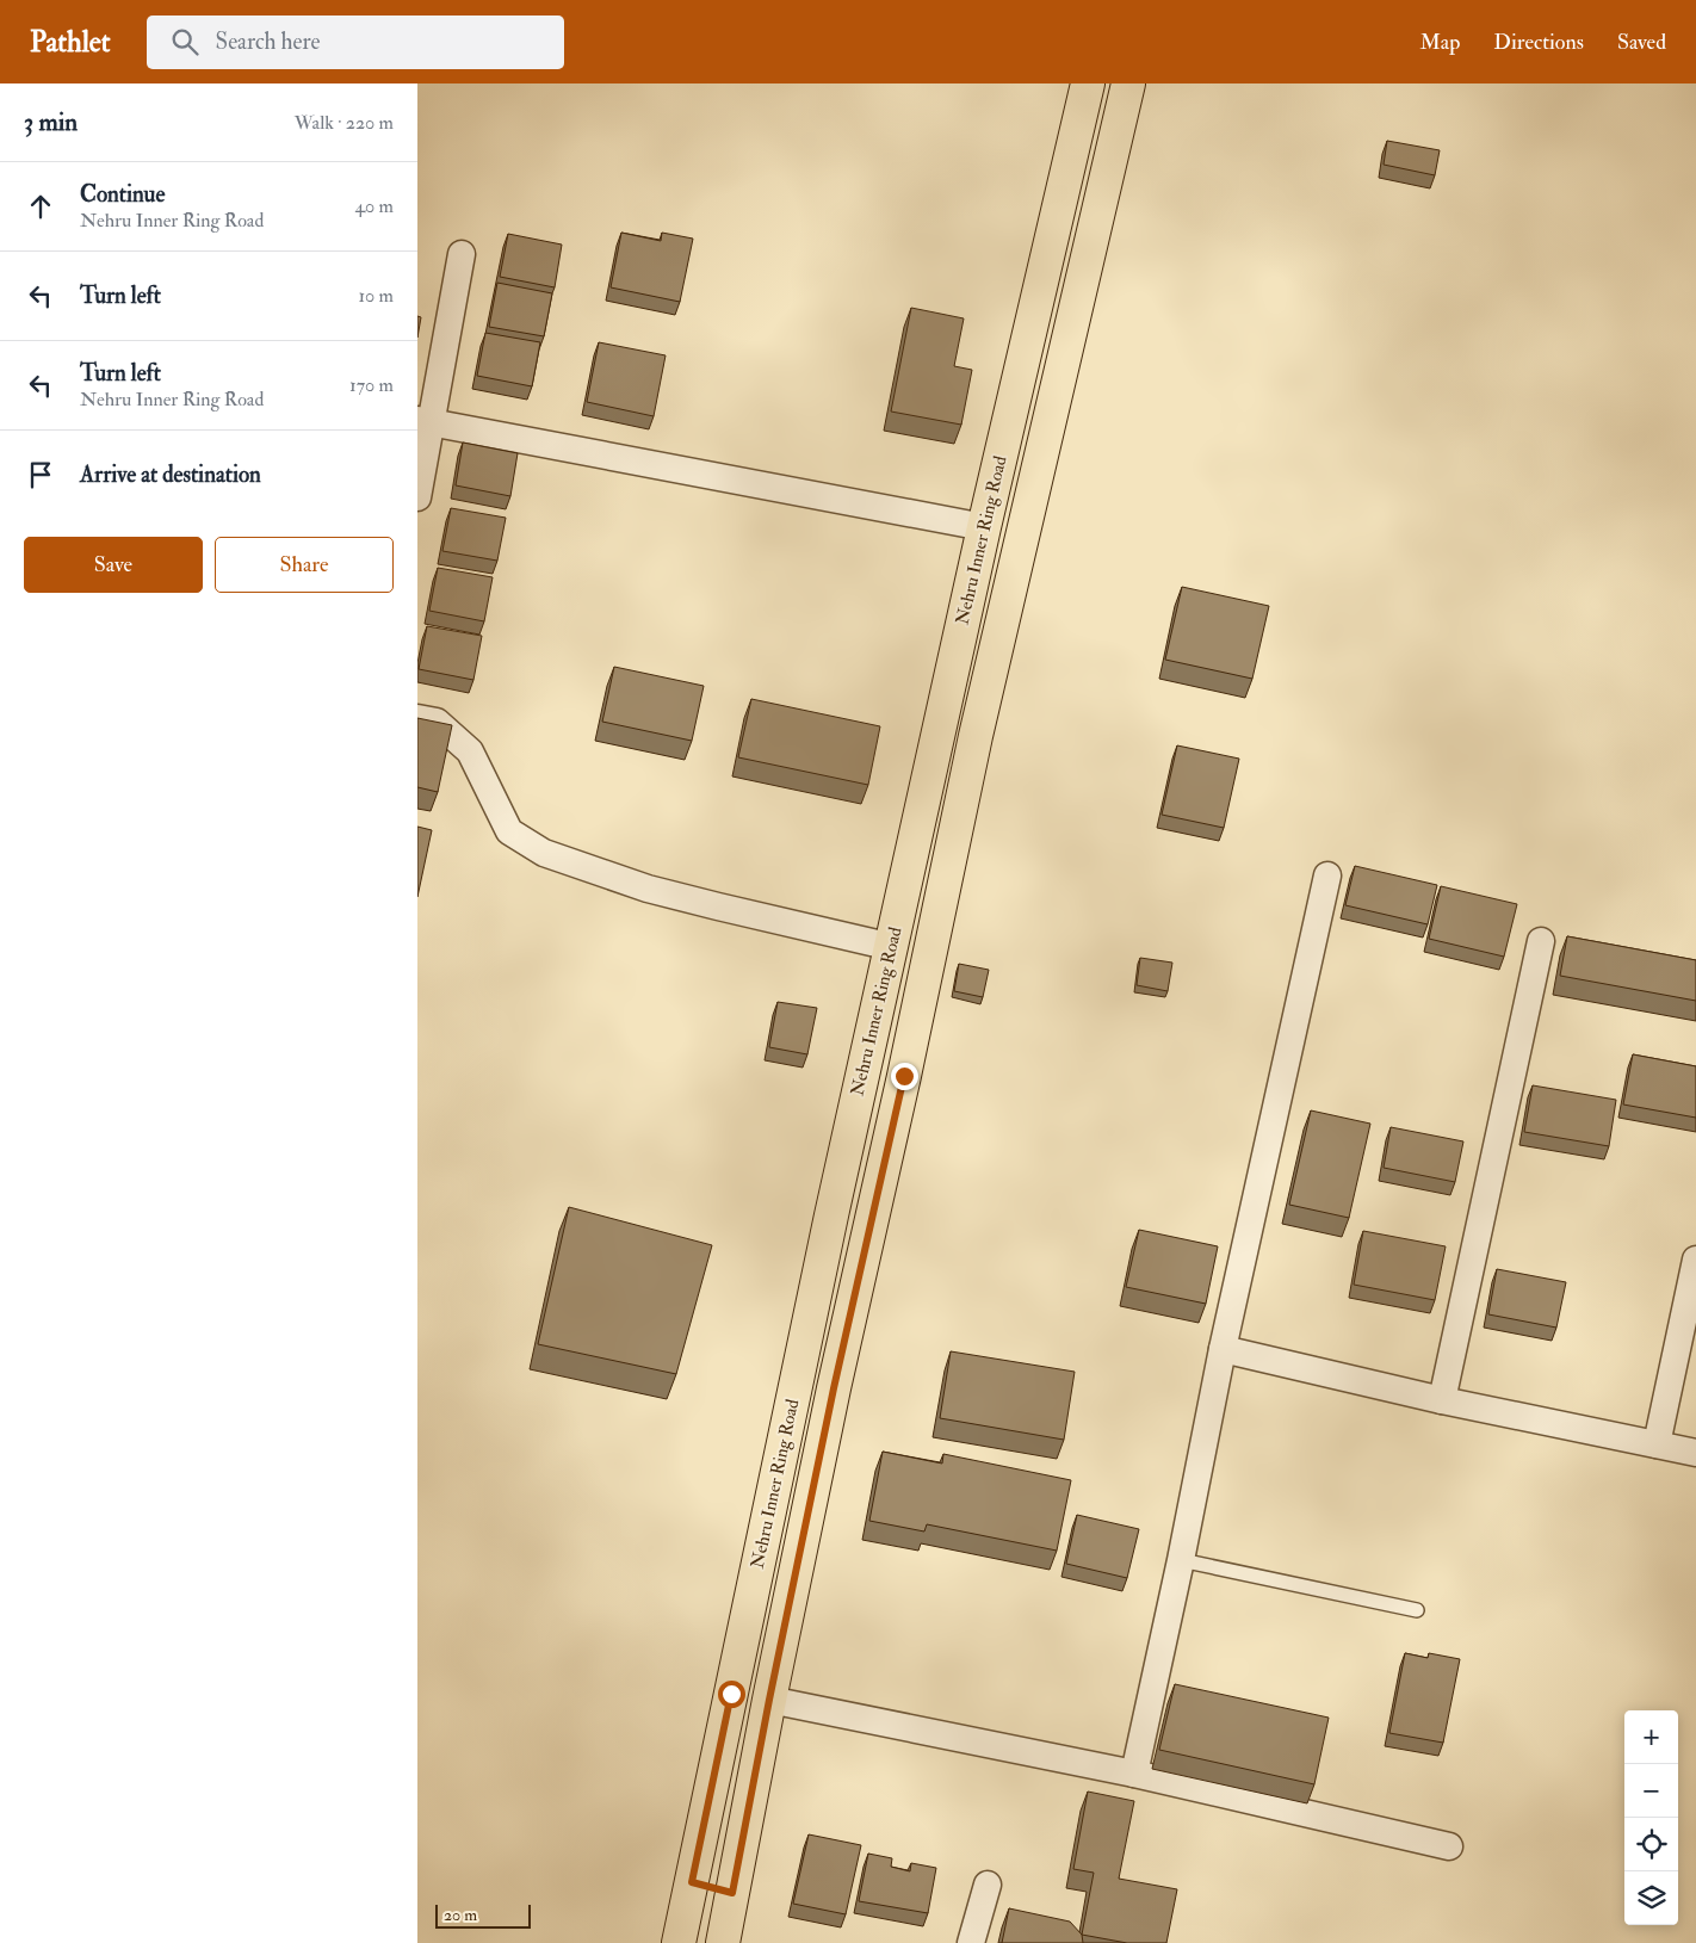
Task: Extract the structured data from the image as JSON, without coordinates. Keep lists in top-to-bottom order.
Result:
{
  "streets": {
    "main road": ["Nehru Inner Ring Road"]
  },
  "scale_bar": "20 m",
  "page": {
    "header": "Pathlet",
    "search": "Search here",
    "nav": ["Map", "Directions", "Saved"],
    "heading": ["3 min", "Walk · 220 m"],
    "list": [
      ["Continue", "Nehru Inner Ring Road", "40 m"],
      ["Turn left", "10 m"],
      ["Turn left", "Nehru Inner Ring Road", "170 m"],
      "Arrive at destination"
    ],
    "buttons": ["Save", "Share"],
    "map_buttons": ["+", "−"],
    "scale": "20 m"
  }
}
